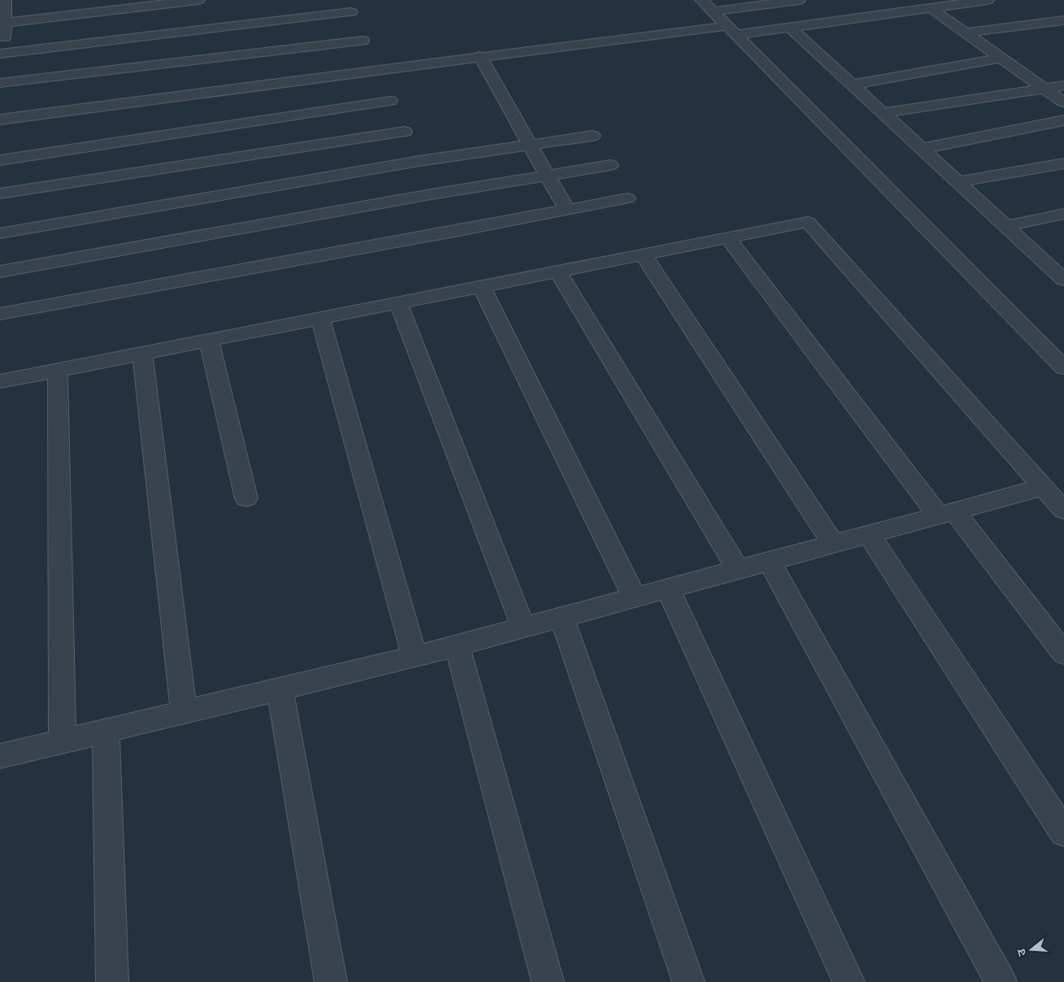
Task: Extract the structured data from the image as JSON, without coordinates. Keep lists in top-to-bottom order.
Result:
{
  "north": "left"
}
